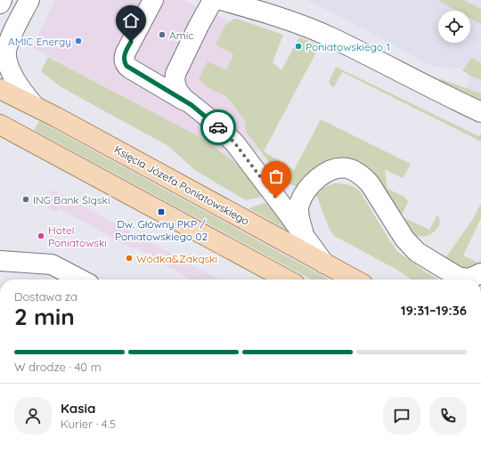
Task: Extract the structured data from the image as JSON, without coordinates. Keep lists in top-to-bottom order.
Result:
{
  "streets": {
    "main road": ["Księcia Józefa Poniatowskiego"]
  },
  "places": {
    "other": [
      "Amic",
      "AMIC Energy",
      "Poniatowskiego 1",
      "ING Bank Śląski",
      "Hotel Poniatowski",
      "Wódka&Zakąski"
    ],
    "transit": ["Dw. Główny PKP / Poniatowskiego 02"]
  },
  "page": {
    "heading": ["2 min", "Dostawa za", "19:31–19:36"],
    "panel": ["Kasia", "Kurier · 4.5"],
    "bar": "W drodze · 40 m"
  }
}
